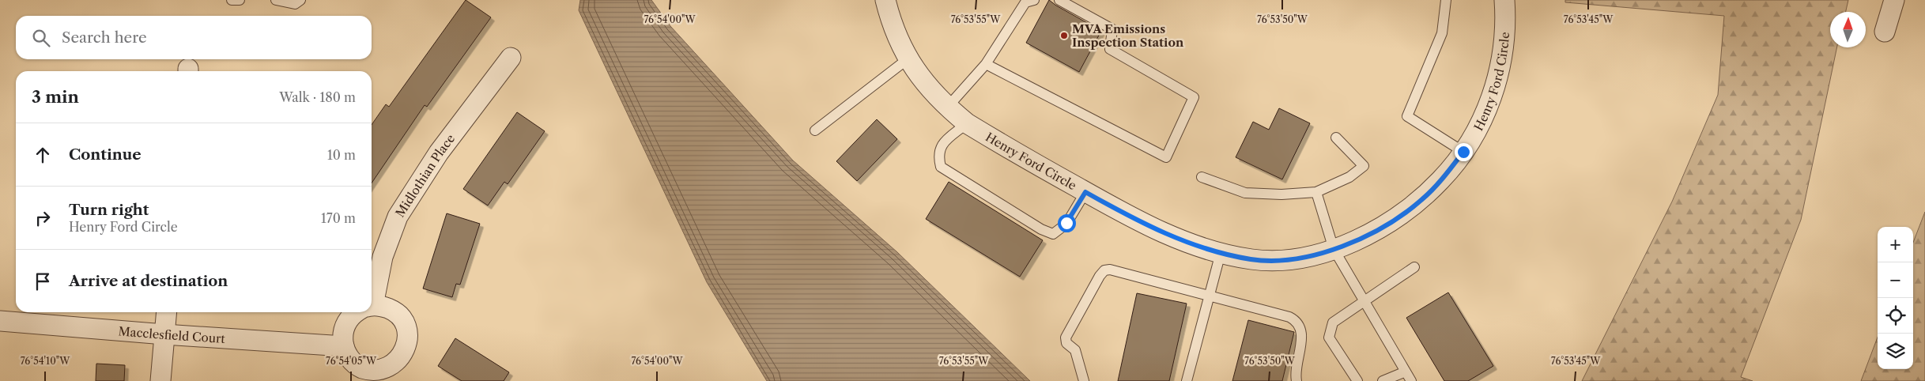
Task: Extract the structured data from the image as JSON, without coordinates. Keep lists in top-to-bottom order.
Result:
{
  "streets": {
    "street": ["Henry Ford Circle", "Midlothian Place", "Macclesfield Court"]
  },
  "places": ["MVA Emissions Inspection Station"],
  "north": "top",
  "page": {
    "search": "Search here",
    "heading": ["3 min", "Walk · 180 m"],
    "list": [
      ["Continue", "10 m"],
      ["Turn right", "Henry Ford Circle", "170 m"],
      "Arrive at destination"
    ],
    "map_buttons": ["+", "−"]
  },
  "coordinates": [
    "76°54'00\"W",
    "76°53'55\"W",
    "76°53'50\"W",
    "76°53'45\"W",
    "76°54'10\"W",
    "76°54'05\"W"
  ]
}
